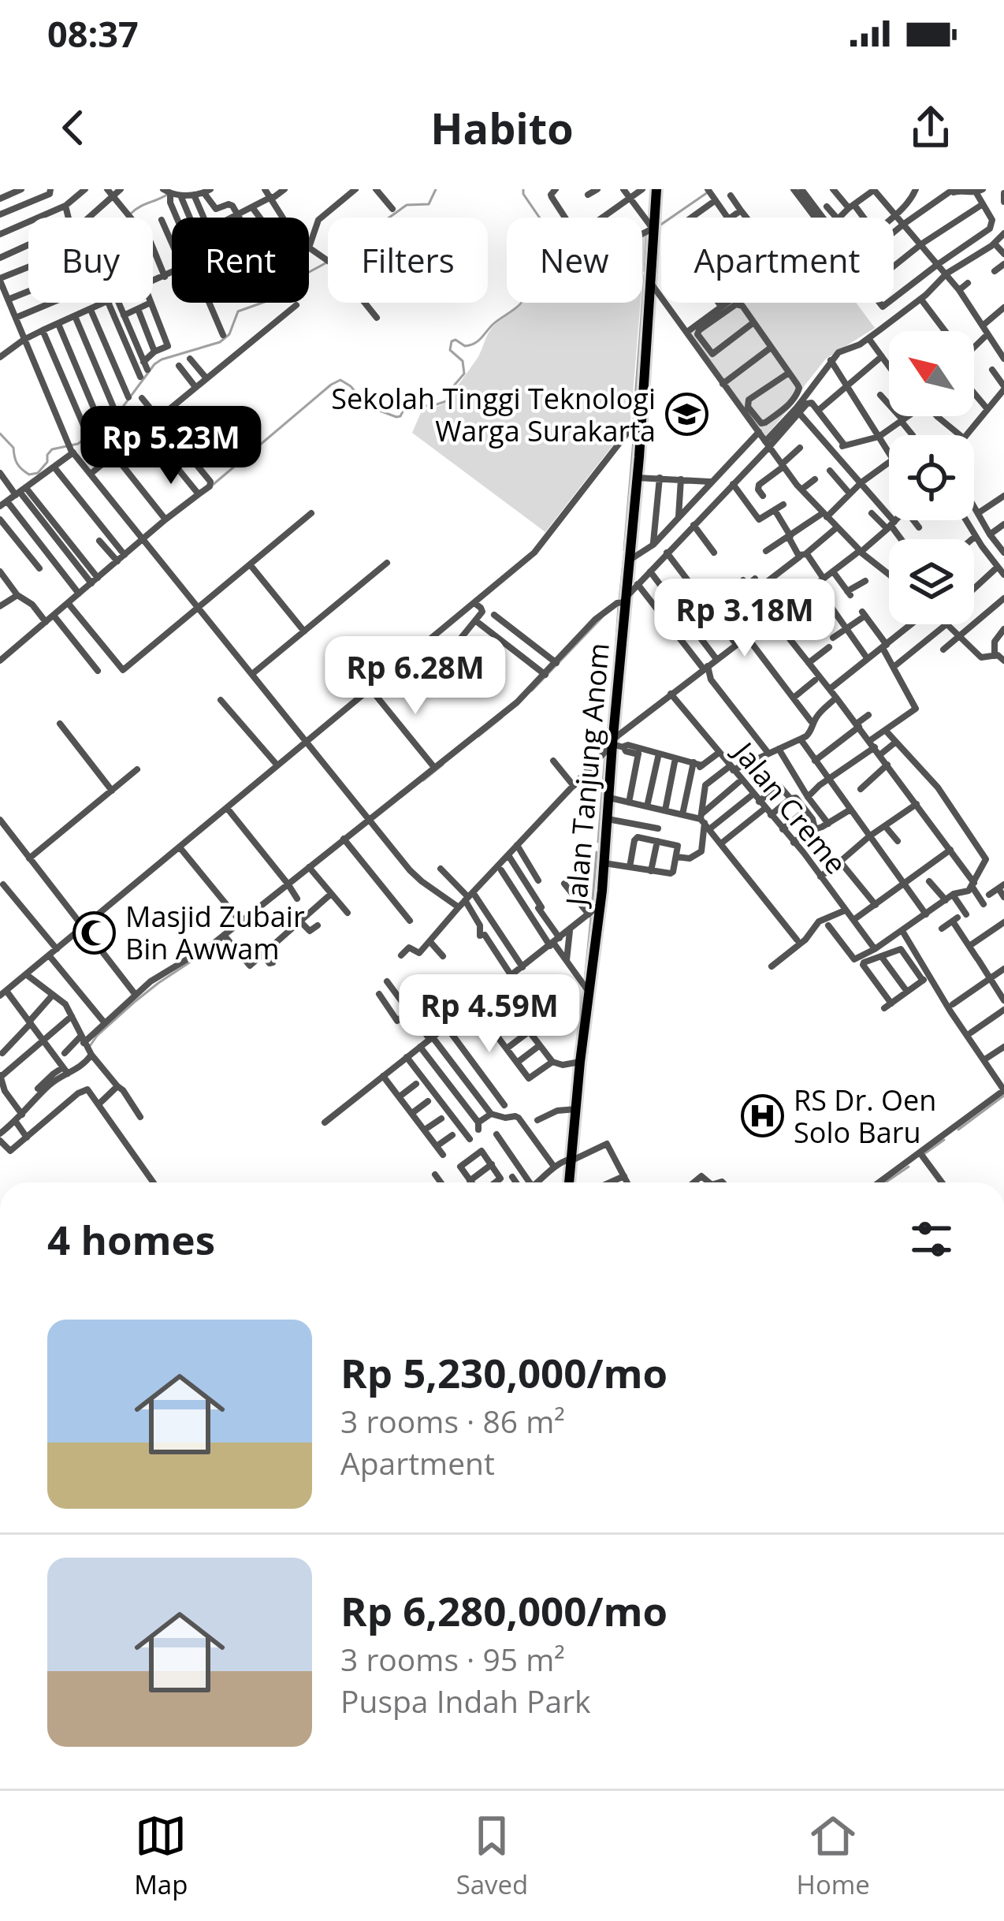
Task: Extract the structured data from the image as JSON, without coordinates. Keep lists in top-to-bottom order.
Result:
{
  "streets": {
    "main road": ["Jalan Tanjung Anom"],
    "street": ["Jalan Creme"]
  },
  "places": {
    "school or university": ["Sekolah Tinggi Teknologi Warga Surakarta"],
    "mosque": ["Masjid Zubair Bin Awwam"],
    "hospital": ["RS Dr. Oen Solo Baru"]
  },
  "north": "top left",
  "page": {
    "status": "08:37",
    "header": "Habito",
    "chip": [
      "Buy",
      "Rent",
      "Filters",
      "New",
      "Apartment"
    ],
    "price": [
      "Rp 5.23M",
      "Rp 3.18M",
      "Rp 6.28M",
      "Rp 4.59M"
    ],
    "heading": "4 homes",
    "list": [
      {
        "name": "Rp 5,230,000/mo",
        "note": "3 rooms · 86 m² · Apartment"
      },
      {
        "name": "Rp 6,280,000/mo",
        "note": "3 rooms · 95 m² · Puspa Indah Park"
      }
    ],
    "tabs": ["Map", "Saved", "Home"]
  }
}
